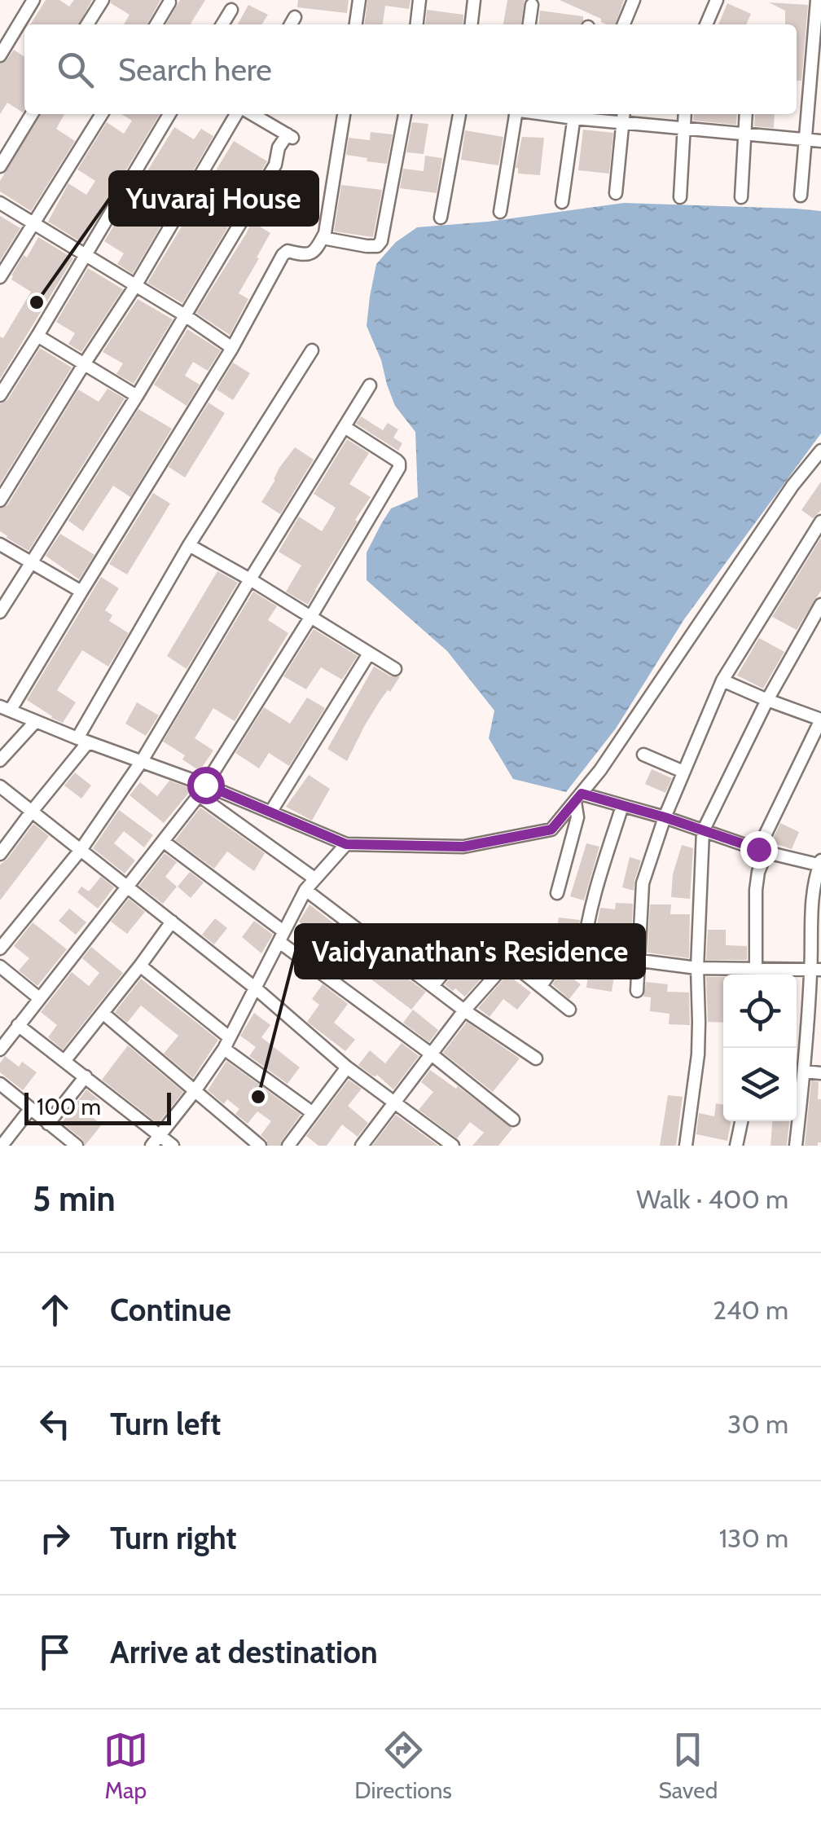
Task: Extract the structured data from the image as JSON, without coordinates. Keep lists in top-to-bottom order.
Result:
{
  "places": ["Yuvaraj House", "Vaidyanathan's Residence"],
  "scale_bar": "100 m",
  "page": {
    "search": "Search here",
    "scale": "100 m",
    "heading": ["5 min", "Walk · 400 m"],
    "list": [
      ["Continue", "240 m"],
      ["Turn left", "30 m"],
      ["Turn right", "130 m"],
      "Arrive at destination"
    ],
    "nav": ["Map", "Directions", "Saved"]
  }
}
